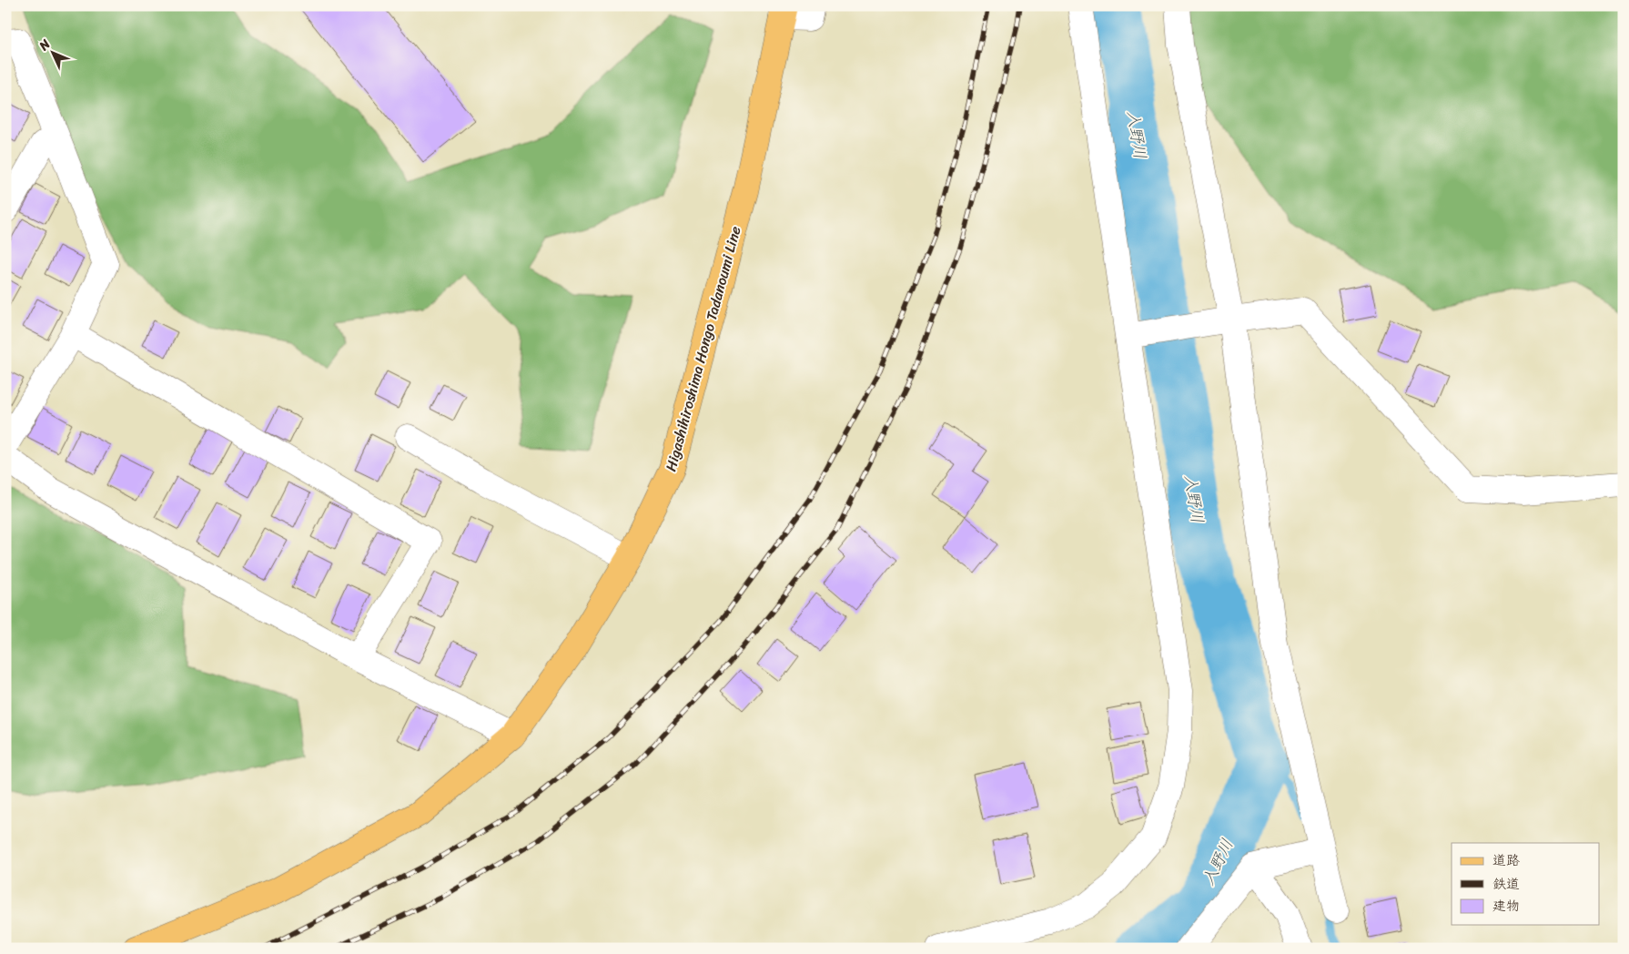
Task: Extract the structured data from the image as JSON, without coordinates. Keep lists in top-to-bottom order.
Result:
{
  "streets": {
    "main road": ["Higashihiroshima Hongo Tadanoumi Line"]
  },
  "water": ["入野川"],
  "legend": ["道路", "鉄道", "建物"],
  "north": "top left"
}
